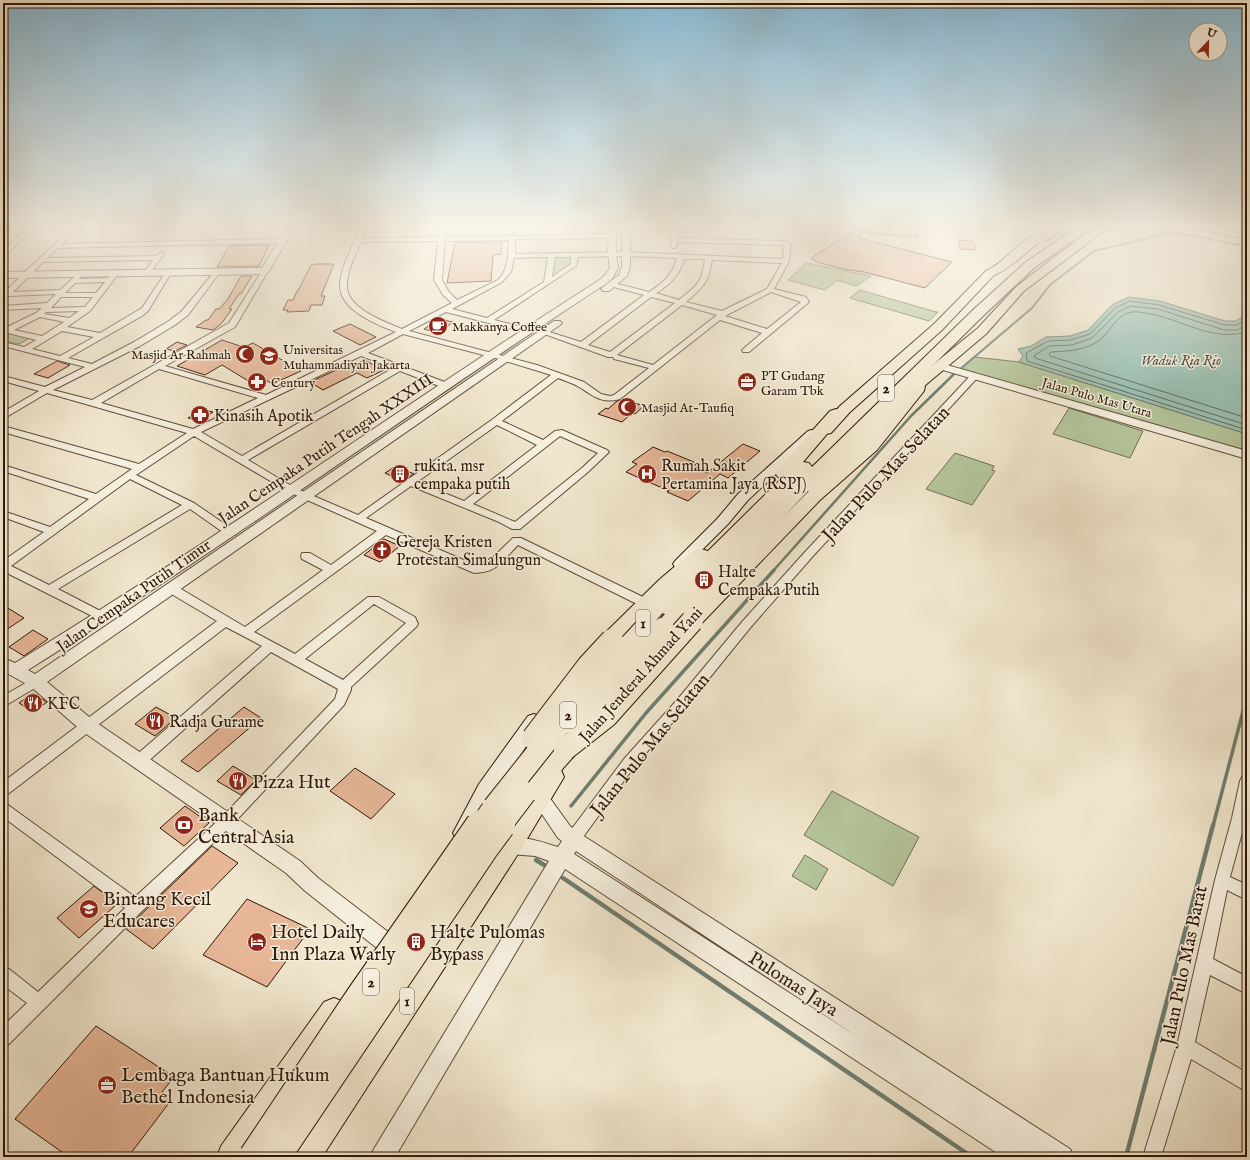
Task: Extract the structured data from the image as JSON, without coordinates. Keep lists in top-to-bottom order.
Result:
{
  "streets": {
    "highway": ["2", "1", "Jalan Jenderal Ahmad Yani"],
    "street": [
      "Jalan Pulo Mas Utara",
      "Jalan Cempaka Putih Tengah XXXIII",
      "Jalan Pulo Mas Selatan",
      "Jalan Cempaka Putih Timur",
      "Jalan Pulo Mas Barat",
      "Pulomas Jaya"
    ]
  },
  "crossings": [
    ["Jalan Pulo Mas Utara", "Jalan Pulo Mas Selatan"],
    ["Jalan Pulo Mas Utara", "Jalan Jenderal Ahmad Yani"],
    ["Jalan Cempaka Putih Tengah XXXIII", "Jalan Cempaka Putih Timur"],
    ["Jalan Pulo Mas Selatan", "Pulomas Jaya"],
    ["Jalan Jenderal Ahmad Yani", "Pulomas Jaya"]
  ],
  "water": ["Waduk Ria Rio"],
  "places": {
    "cafe": ["Makkanya Coffee"],
    "mosque": ["Masjid Ar Rahmah", "Masjid At-Taufiq"],
    "school or university": ["Universitas Muhammadiyah Jakarta", "Bintang Kecil Educares"],
    "pharmacy": ["Century", "Kinasih Apotik"],
    "office": ["PT Gudang Garam Tbk", "Lembaga Bantuan Hukum Bethel Indonesia"],
    "building": ["rukita. msr cempaka putih", "Halte Cempaka Putih", "Halte Pulomas Bypass"],
    "hospital": ["Rumah Sakit Pertamina Jaya (RSPJ)"],
    "church": ["Gereja Kristen Protestan Simalungun"],
    "restaurant": ["KFC", "Radja Gurame", "Pizza Hut"],
    "bank": ["Bank Central Asia"],
    "hotel": ["Hotel Daily Inn Plaza Warly"]
  },
  "north": "top"
}
